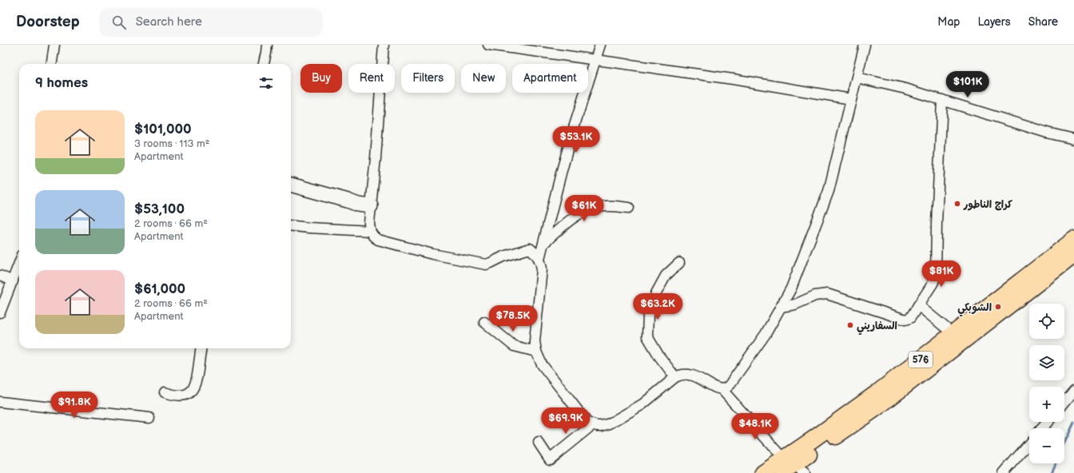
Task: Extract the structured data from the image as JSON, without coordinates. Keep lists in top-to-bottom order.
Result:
{
  "streets": {
    "main road": ["576"]
  },
  "places": ["كراج الناطور", "الشوبكي", "السفاريني"],
  "page": {
    "header": "Doorstep",
    "search": "Search here",
    "nav": ["Map", "Layers", "Share"],
    "chip": [
      "Buy",
      "Rent",
      "Filters",
      "New",
      "Apartment"
    ],
    "heading": "9 homes",
    "price": [
      "$101K",
      "$53.1K",
      "$61K",
      "$81K",
      "$63.2K",
      "$78.5K",
      "$91.8K",
      "$69.9K",
      "$48.1K"
    ],
    "list": [
      {
        "name": "$101,000",
        "note": "3 rooms · 113 m² · Apartment"
      },
      {
        "name": "$53,100",
        "note": "2 rooms · 66 m² · Apartment"
      },
      {
        "name": "$61,000",
        "note": "2 rooms · 66 m² · Apartment"
      }
    ],
    "map_buttons": ["+", "−"]
  }
}
